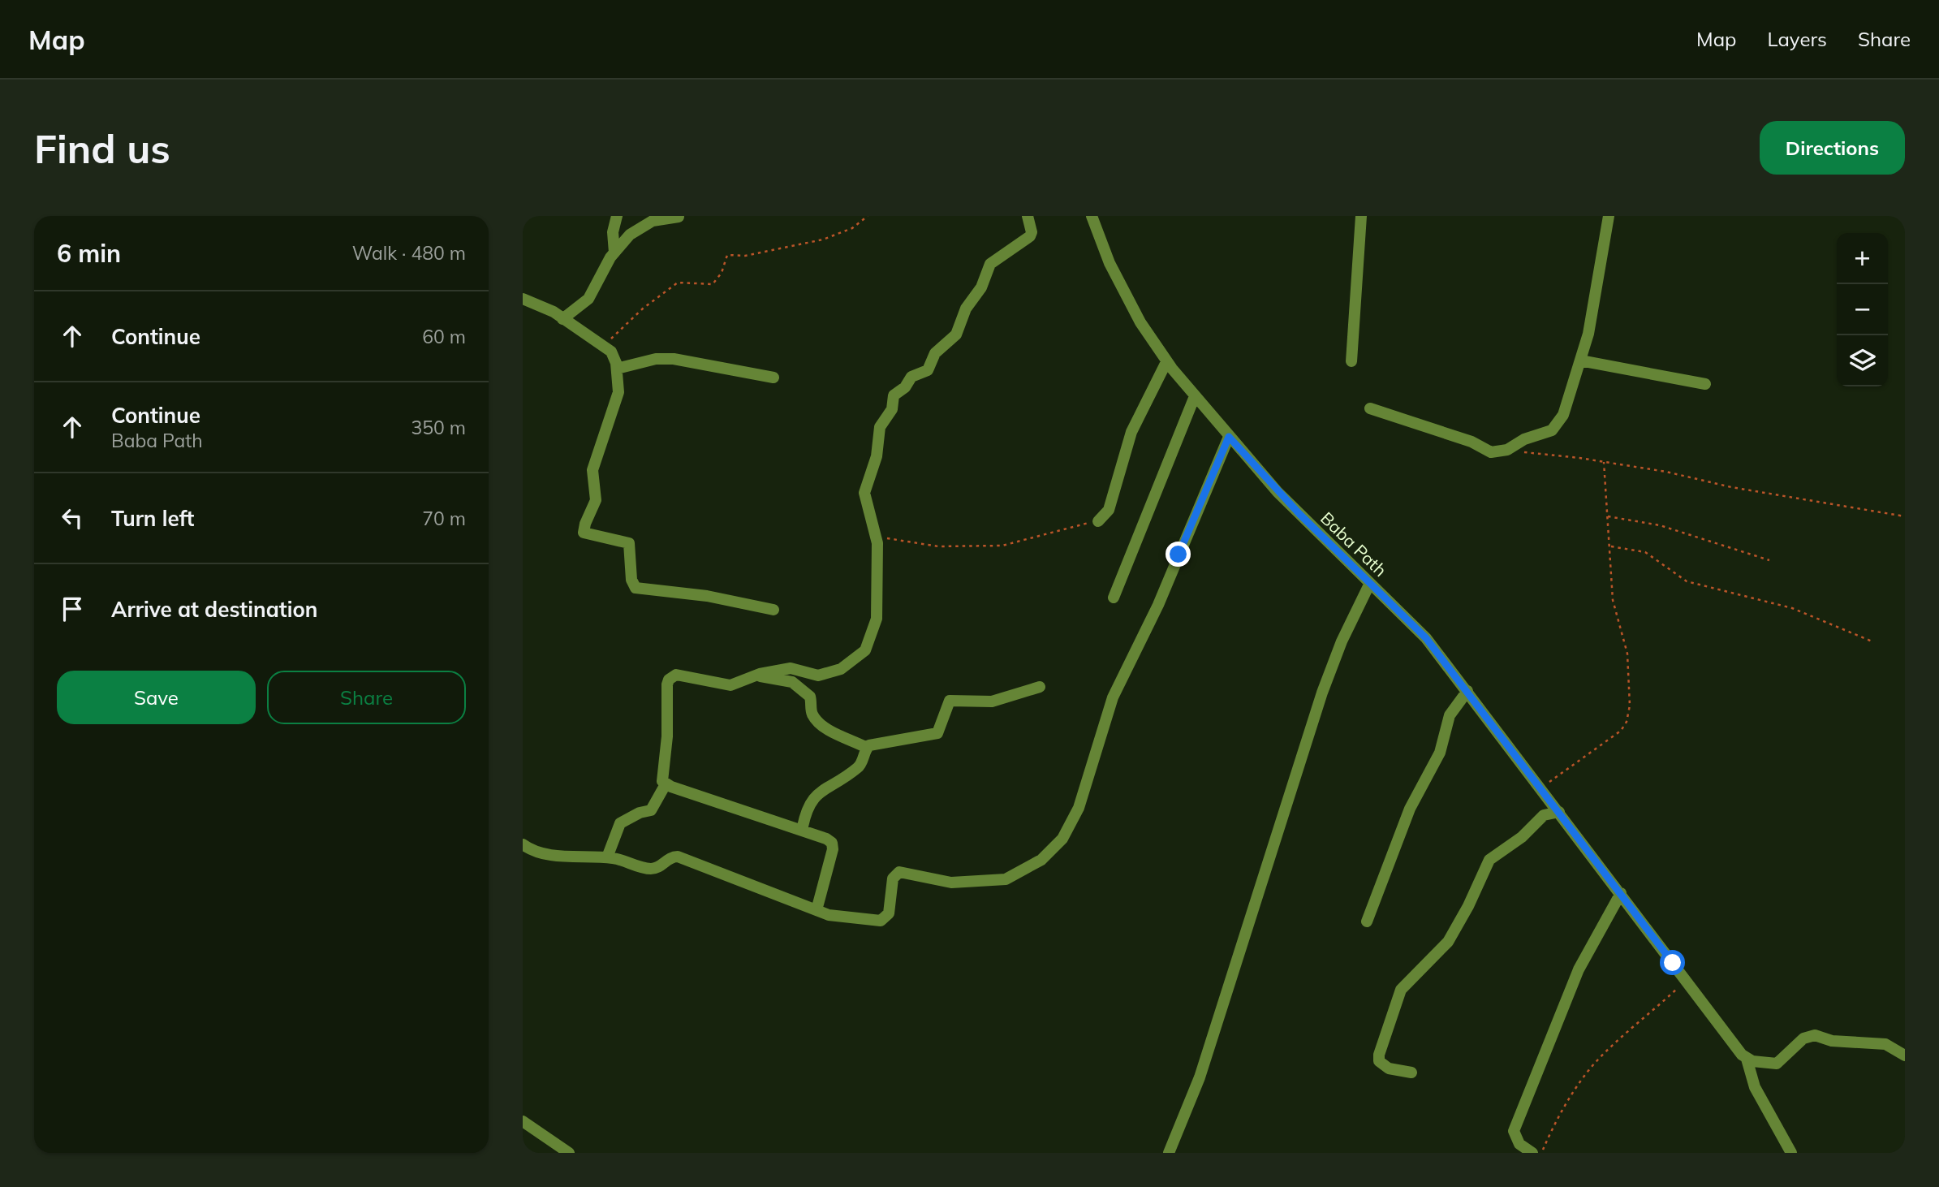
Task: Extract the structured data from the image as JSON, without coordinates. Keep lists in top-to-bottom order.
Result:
{
  "streets": {
    "street": ["Baba Path"]
  },
  "page": {
    "header": "Map",
    "nav": ["Map", "Layers", "Share"],
    "buttons": [
      "Directions",
      ["Save", "Share"]
    ],
    "title": "Find us",
    "heading": ["6 min", "Walk · 480 m"],
    "map_buttons": ["+", "−"],
    "list": [
      ["Continue", "60 m"],
      ["Continue", "Baba Path", "350 m"],
      ["Turn left", "70 m"],
      "Arrive at destination"
    ]
  }
}
